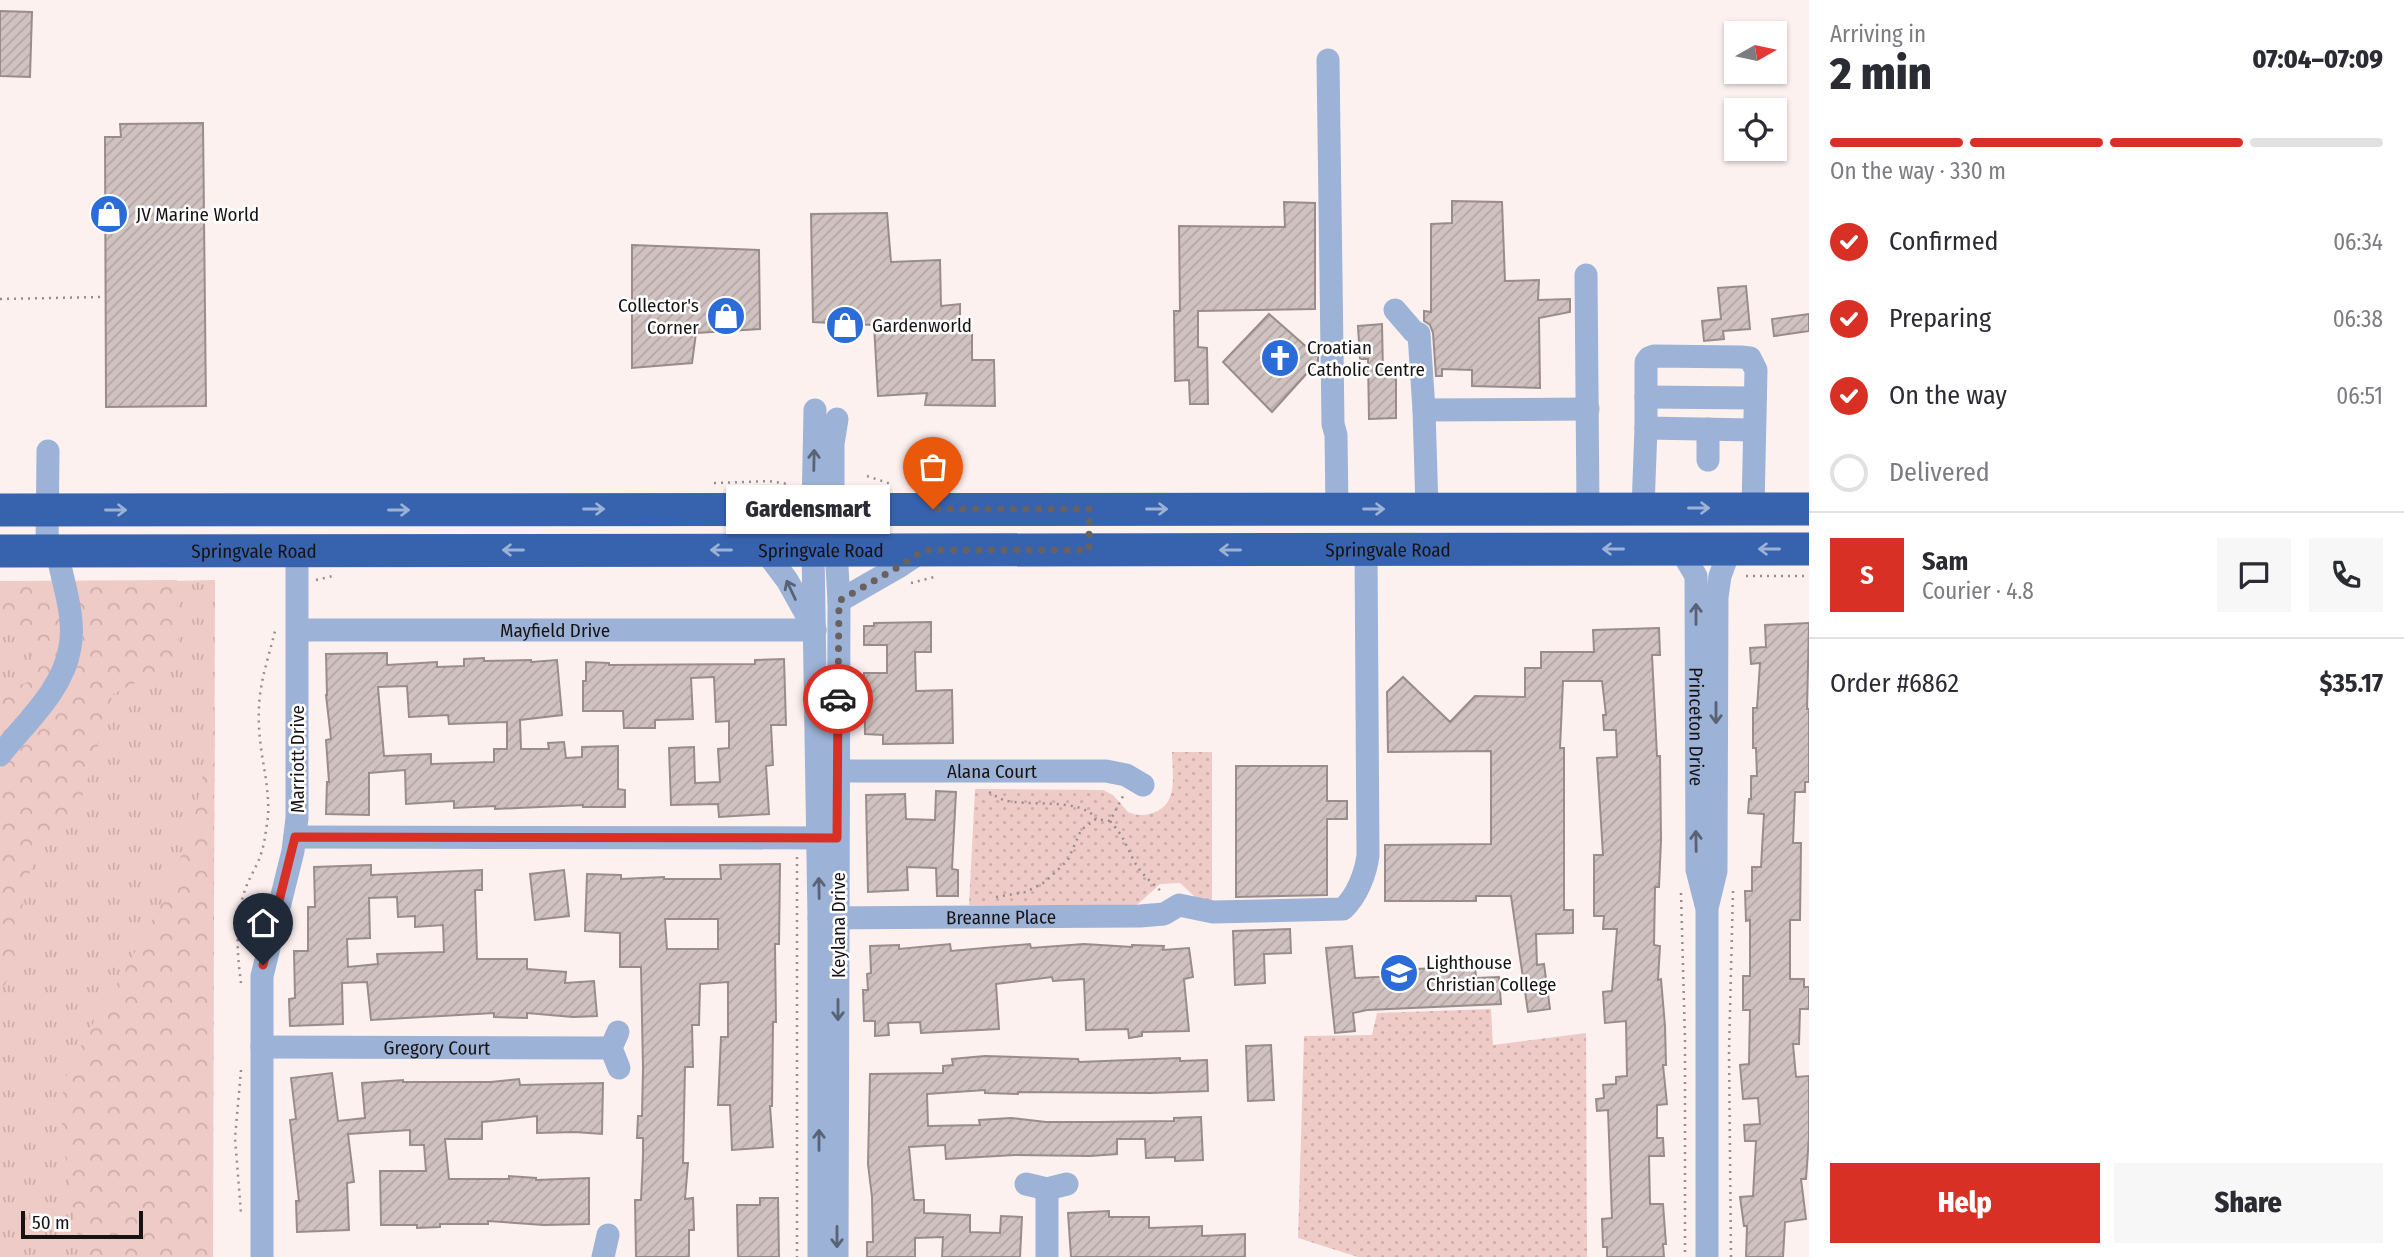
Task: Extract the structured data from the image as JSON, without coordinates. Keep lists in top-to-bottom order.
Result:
{
  "streets": {
    "highway": ["Springvale Road", "Keylana Drive"],
    "street": [
      "Mayfield Drive",
      "Princeton Drive",
      "Marriott Drive",
      "Alana Court",
      "Breanne Place",
      "Gregory Court"
    ]
  },
  "crossings": [
    ["Springvale Road", "Princeton Drive"],
    ["Springvale Road", "Marriott Drive"],
    ["Springvale Road", "Keylana Drive"],
    ["Mayfield Drive", "Marriott Drive"],
    ["Mayfield Drive", "Keylana Drive"],
    ["Marriott Drive", "Gregory Court"],
    ["Alana Court", "Keylana Drive"],
    ["Breanne Place", "Keylana Drive"]
  ],
  "places": {
    "shop": ["JV Marine World", "Collector's Corner", "Gardenworld"],
    "church": ["Croatian Catholic Centre"],
    "other": ["Gardensmart"],
    "school or university": ["Lighthouse Christian College"]
  },
  "scale_bar": "50 m",
  "north": "right",
  "page": {
    "heading": ["2 min", "Arriving in", "07:04–07:09"],
    "panel": [
      "Sam",
      "Courier · 4.8",
      "Order #6862",
      "$35.17"
    ],
    "bar": "On the way · 330 m",
    "list": [
      ["Confirmed", "06:34"],
      ["Preparing", "06:38"],
      ["On the way", "06:51"],
      "Delivered"
    ],
    "bubble": "Gardensmart",
    "round": "S",
    "buttons": ["Help", "Share"],
    "scale": "50 m"
  }
}
